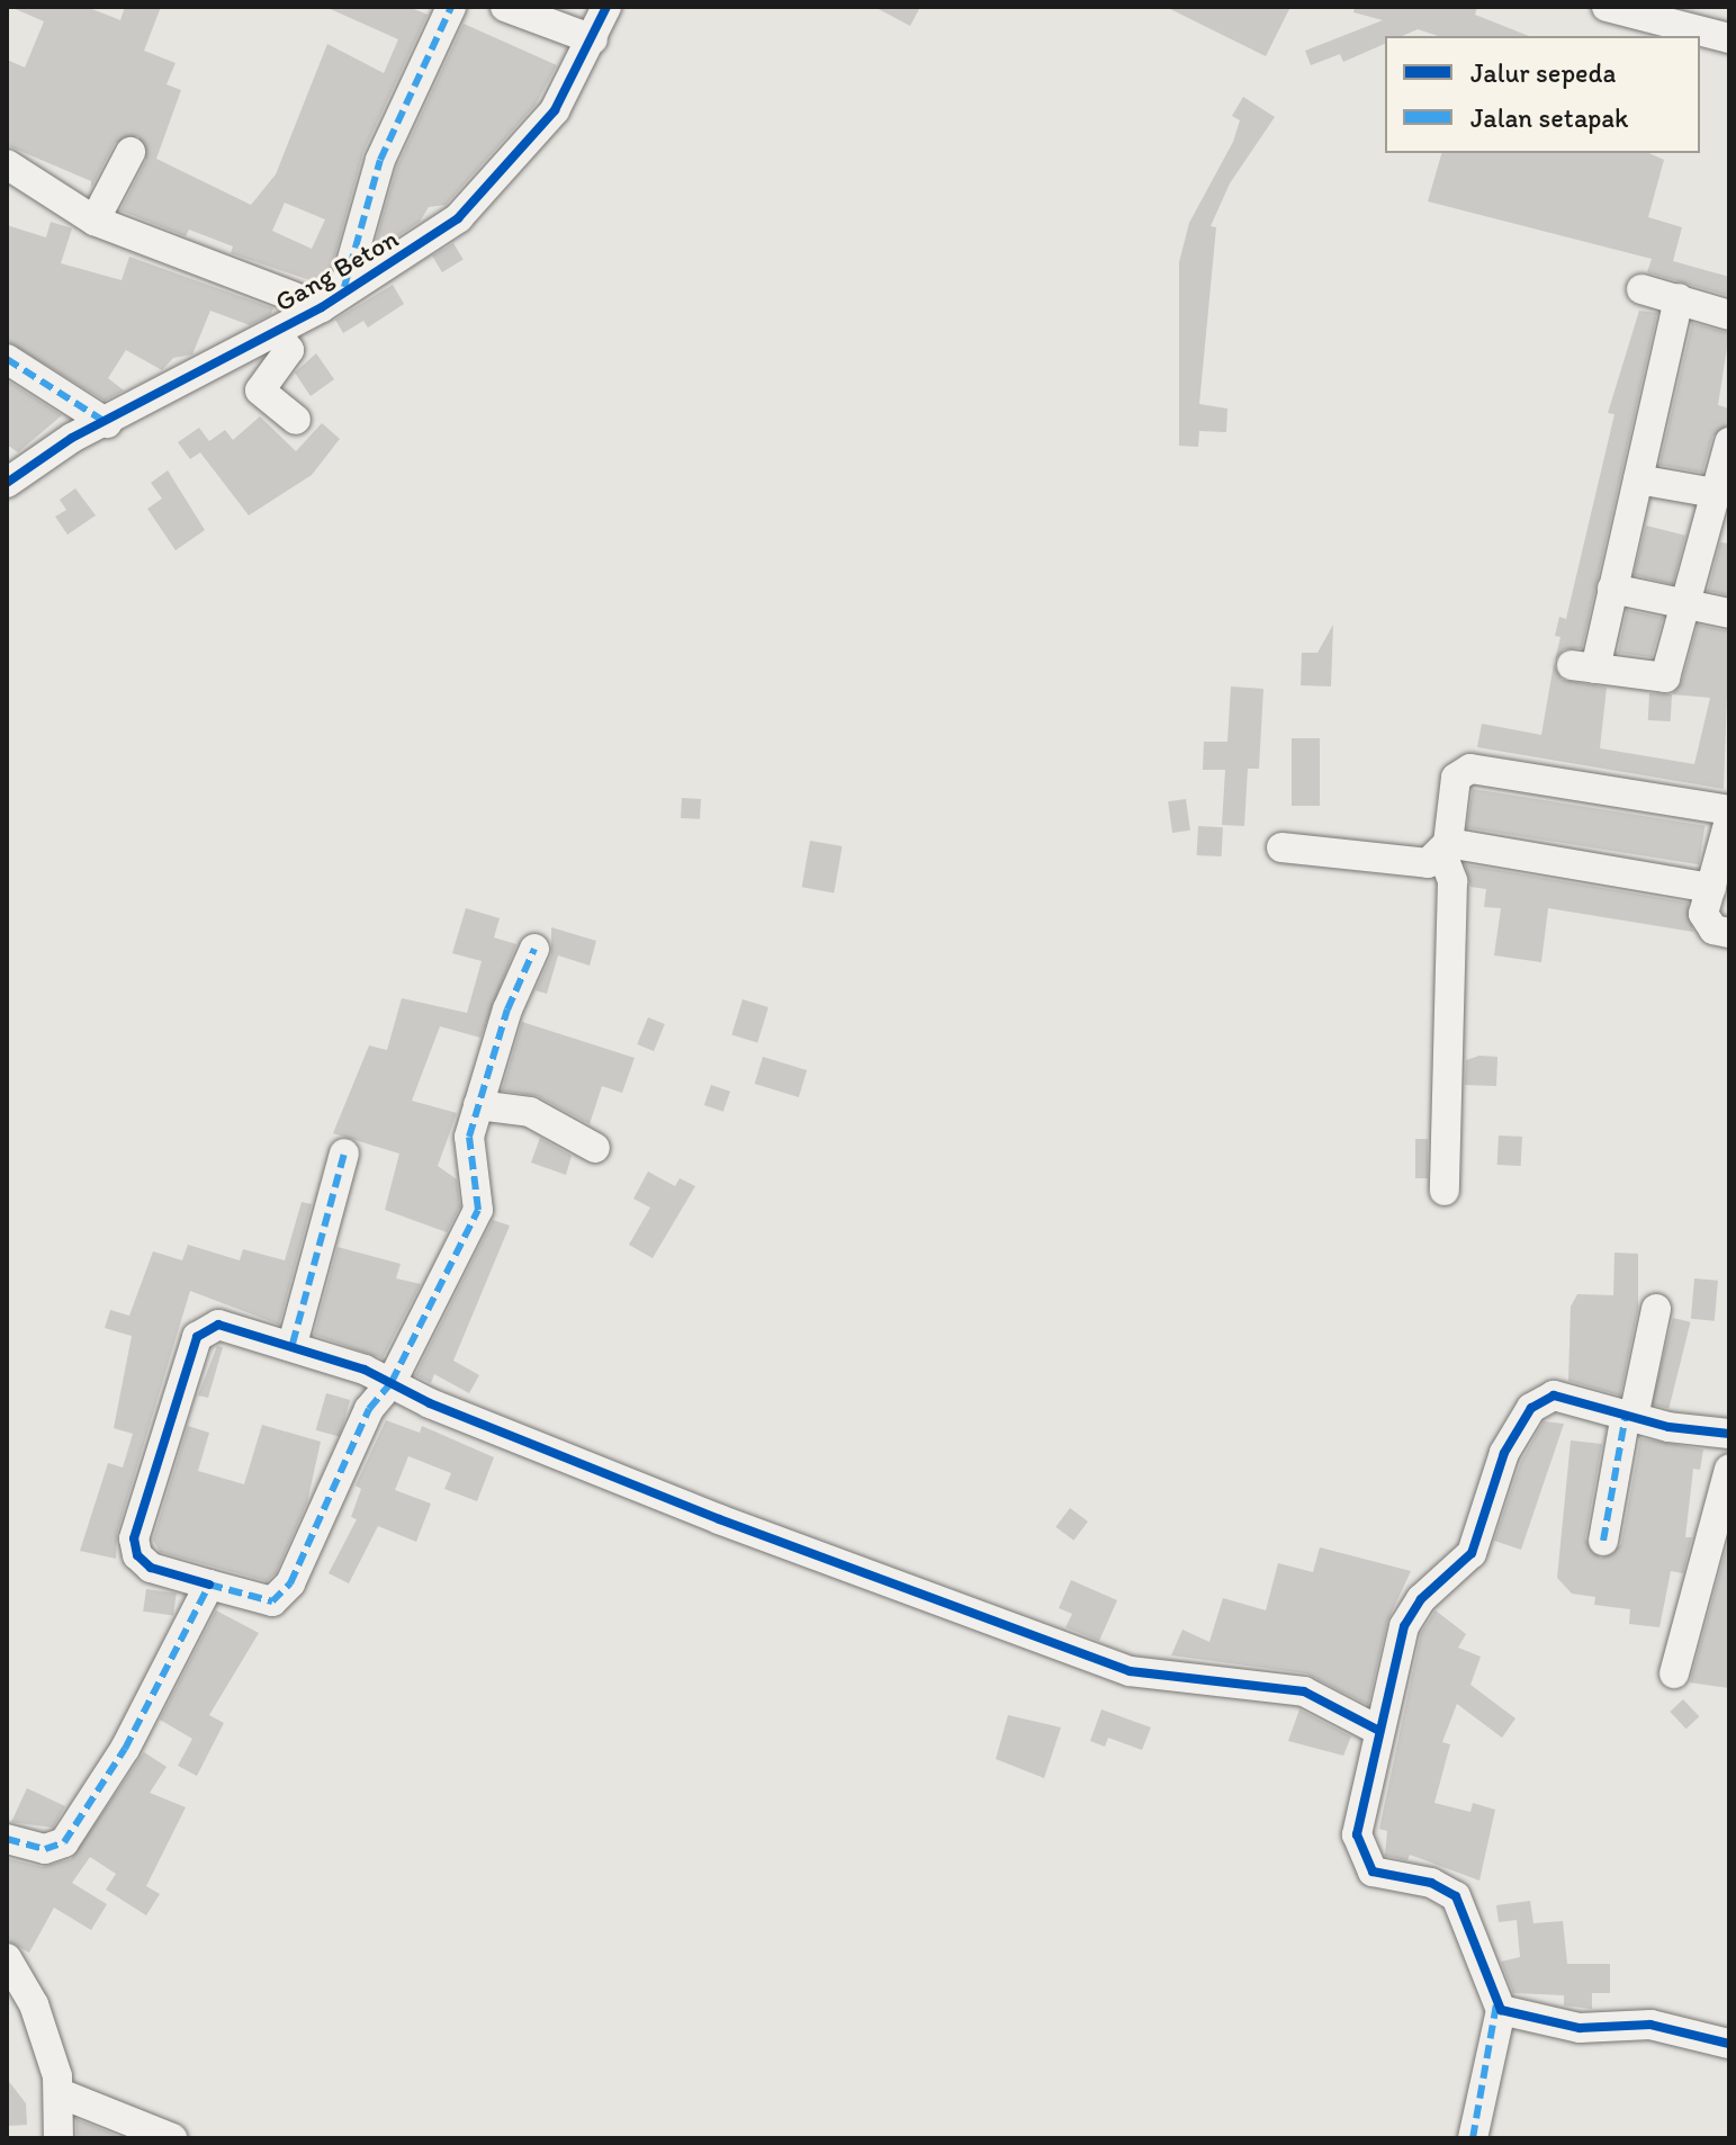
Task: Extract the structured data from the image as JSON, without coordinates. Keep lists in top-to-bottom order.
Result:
{
  "streets": {
    "street": ["Gang Beton"]
  },
  "legend": ["Jalur sepeda", "Jalan setapak"]
}
